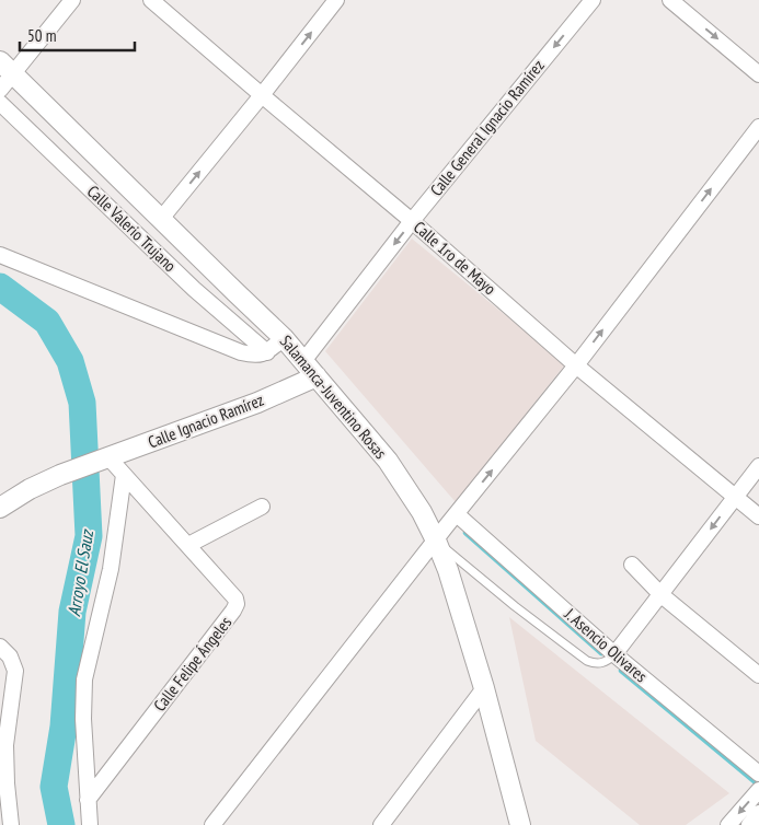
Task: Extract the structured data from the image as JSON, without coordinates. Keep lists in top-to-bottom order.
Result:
{
  "streets": {
    "street": [
      "Calle General Ignacio Ramírez",
      "Calle Valerio Trujano",
      "Calle 1ro de Mayo",
      "Salamanca-Juventino Rosas",
      "Calle Ignacio Ramírez",
      "J. Asencio Olivares",
      "Calle Felipe Ángeles"
    ]
  },
  "crossings": [
    ["Calle General Ignacio Ramírez", "Calle 1ro de Mayo"],
    ["Calle General Ignacio Ramírez", "Salamanca-Juventino Rosas"],
    ["Salamanca-Juventino Rosas", "Calle Ignacio Ramírez"],
    ["Calle Ignacio Ramírez", "Calle Felipe Ángeles"]
  ],
  "one_way": ["Calle General Ignacio Ramírez"],
  "water": ["Arroyo El Sauz"],
  "scale_bar": "50 m"
}
